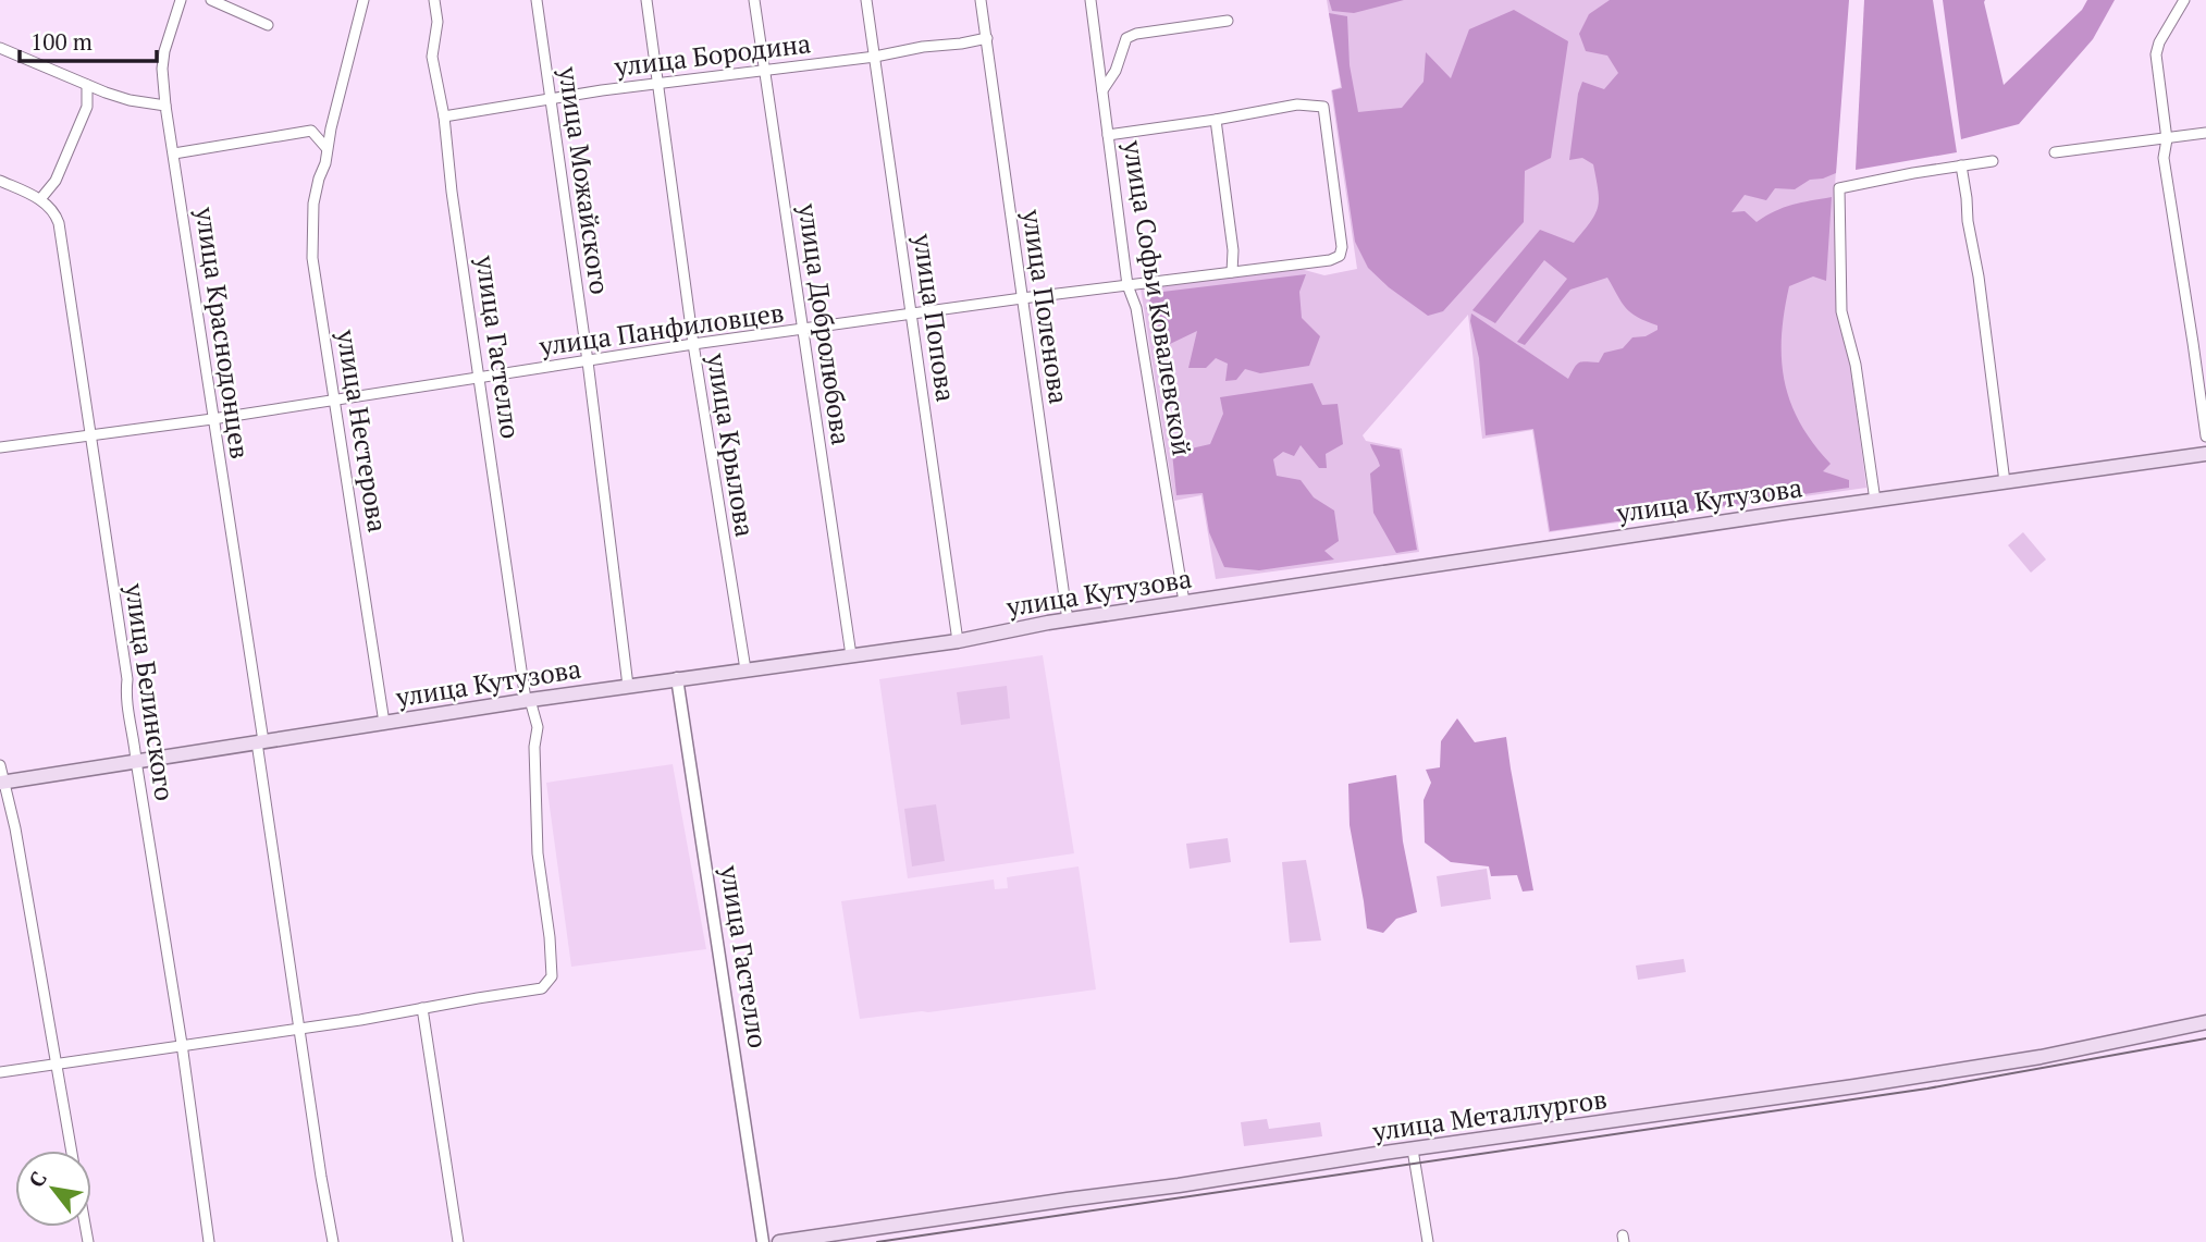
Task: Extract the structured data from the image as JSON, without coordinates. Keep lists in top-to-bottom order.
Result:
{
  "streets": {
    "main road": ["улица Кутузова", "улица Металлургов"],
    "street": [
      "улица Бородина",
      "улица Можайского",
      "улица Софьи Ковалевской",
      "улица Поленова",
      "улица Попова",
      "улица Добролюбова",
      "улица Панфиловцев",
      "улица Краснодонцев",
      "улица Гастелло",
      "улица Нестерова",
      "улица Крылова",
      "улица Белинского"
    ]
  },
  "crossings": [
    ["улица Бородина", "улица Можайского"],
    ["улица Бородина", "улица Поленова"],
    ["улица Бородина", "улица Попова"],
    ["улица Бородина", "улица Добролюбова"],
    ["улица Бородина", "улица Гастелло"],
    ["улица Бородина", "улица Крылова"],
    ["улица Можайского", "улица Панфиловцев"],
    ["улица Можайского", "улица Кутузова"],
    ["улица Софьи Ковалевской", "улица Панфиловцев"],
    ["улица Софьи Ковалевской", "улица Кутузова"],
    ["улица Поленова", "улица Панфиловцев"],
    ["улица Поленова", "улица Кутузова"],
    ["улица Попова", "улица Панфиловцев"],
    ["улица Попова", "улица Кутузова"],
    ["улица Добролюбова", "улица Панфиловцев"],
    ["улица Добролюбова", "улица Кутузова"],
    ["улица Панфиловцев", "улица Краснодонцев"],
    ["улица Панфиловцев", "улица Гастелло"],
    ["улица Панфиловцев", "улица Нестерова"],
    ["улица Панфиловцев", "улица Крылова"],
    ["улица Панфиловцев", "улица Белинского"],
    ["улица Краснодонцев", "улица Кутузова"],
    ["улица Гастелло", "улица Кутузова"],
    ["улица Нестерова", "улица Кутузова"],
    ["улица Крылова", "улица Кутузова"],
    ["улица Кутузова", "улица Белинского"]
  ],
  "scale_bar": "100 m",
  "north": "top left"
}
